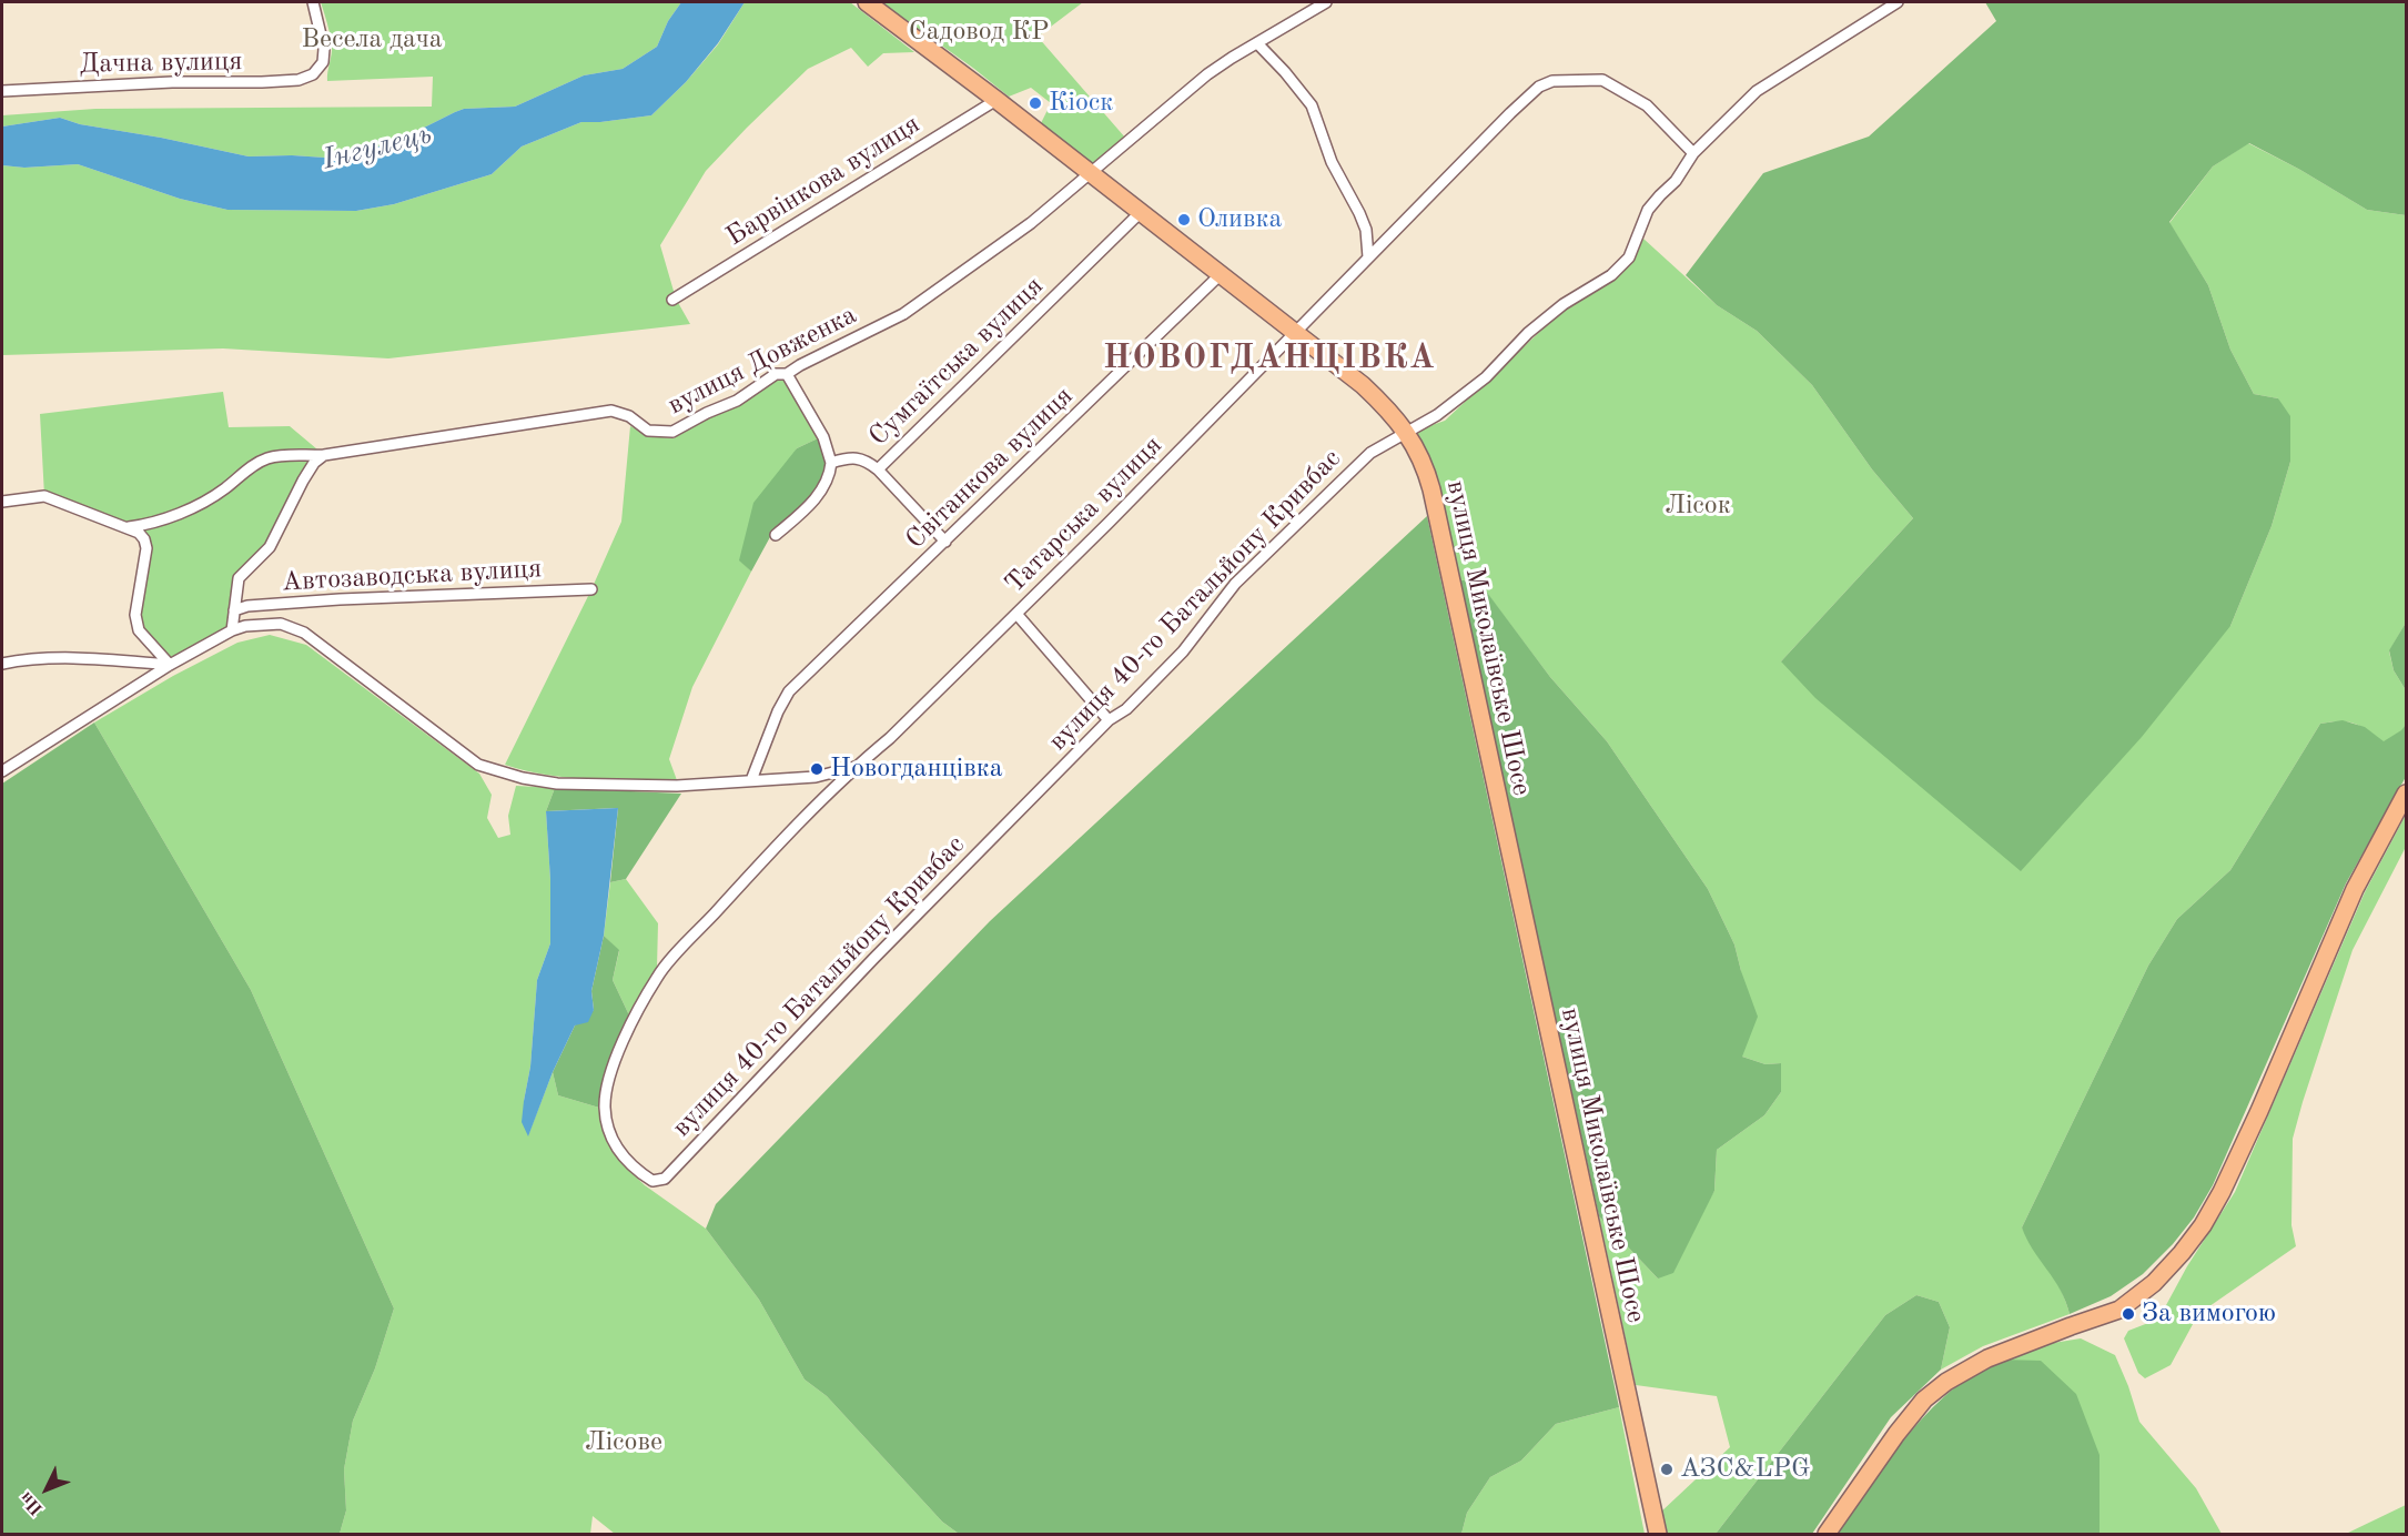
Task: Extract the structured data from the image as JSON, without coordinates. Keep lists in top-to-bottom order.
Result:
{
  "streets": {
    "main road": ["вулиця Миколаївське Шосе"],
    "street": [
      "Дачна вулиця",
      "Барвінкова вулиця",
      "вулиця Довженка",
      "Сумгаїтська вулиця",
      "Світанкова вулиця",
      "Татарська вулиця",
      "Автозаводська вулиця",
      "вулиця 40-го Батальйону Кривбас"
    ]
  },
  "crossings": [
    ["Барвінкова вулиця", "вулиця Миколаївське Шосе"],
    ["вулиця Довженка", "вулиця Миколаївське Шосе"],
    ["Сумгаїтська вулиця", "вулиця Миколаївське Шосе"],
    ["Світанкова вулиця", "вулиця Миколаївське Шосе"],
    ["Татарська вулиця", "вулиця 40-го Батальйону Кривбас"],
    ["Татарська вулиця", "вулиця Миколаївське Шосе"],
    ["вулиця 40-го Батальйону Кривбас", "вулиця Миколаївське Шосе"]
  ],
  "districts": ["НОВОГДАНЦІВКА"],
  "water": ["Інгулець"],
  "parks": [
    "Садовод КР",
    "Весела дача",
    "Лісок",
    "Лісове"
  ],
  "places": [
    "Кіоск",
    "Оливка",
    "Новогданцівка",
    "За вимогою",
    "АЗС&LPG"
  ],
  "north": "bottom left"
}
